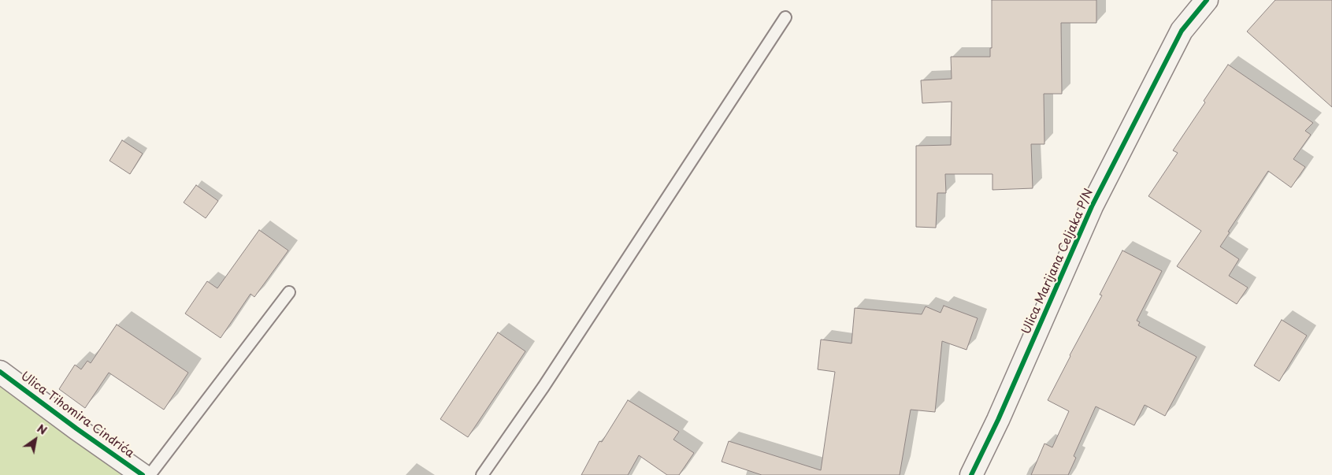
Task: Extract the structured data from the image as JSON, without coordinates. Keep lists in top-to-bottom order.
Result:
{
  "streets": {
    "main road": ["Ulica Marijana Celjaka P/N", "Ulica Tihomira Cindrića"]
  },
  "north": "top right"
}
